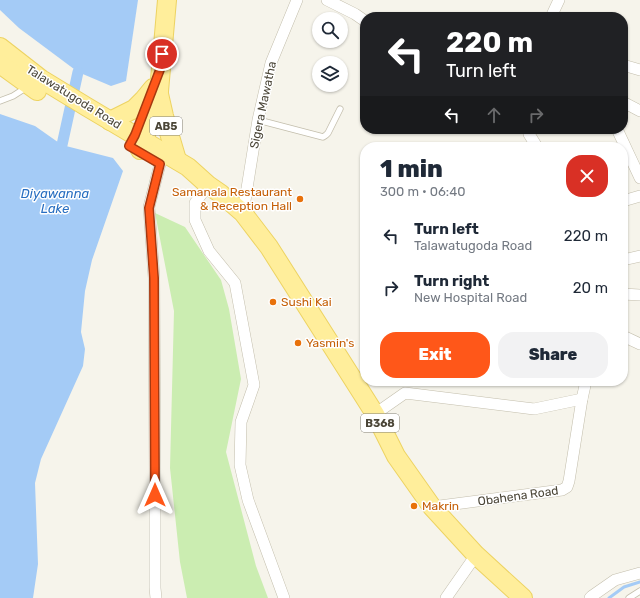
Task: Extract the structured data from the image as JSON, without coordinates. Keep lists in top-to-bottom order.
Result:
{
  "streets": {
    "main road": ["Talawatugoda Road", "AB5", "B368"],
    "street": ["Sigera Mawatha", "Obahena Road"]
  },
  "crossings": [
    ["Talawatugoda Road", "Sigera Mawatha"],
    ["Talawatugoda Road", "AB5"],
    ["Talawatugoda Road", "Obahena Road"]
  ],
  "water": ["Diyawanna Lake"],
  "places": [
    "Samanala Restaurant & Reception Hall",
    "Sushi Kai",
    "Yasmin's",
    "Makrin"
  ],
  "page": {
    "turn": ["220 m", "Turn left"],
    "heading": ["1 min", "300 m · 06:40"],
    "list": [
      {
        "name": "Turn left",
        "note": "Talawatugoda Road",
        "value": "220 m"
      },
      {
        "name": "Turn right",
        "note": "New Hospital Road",
        "value": "20 m"
      }
    ],
    "buttons": ["Exit", "Share"]
  }
}
